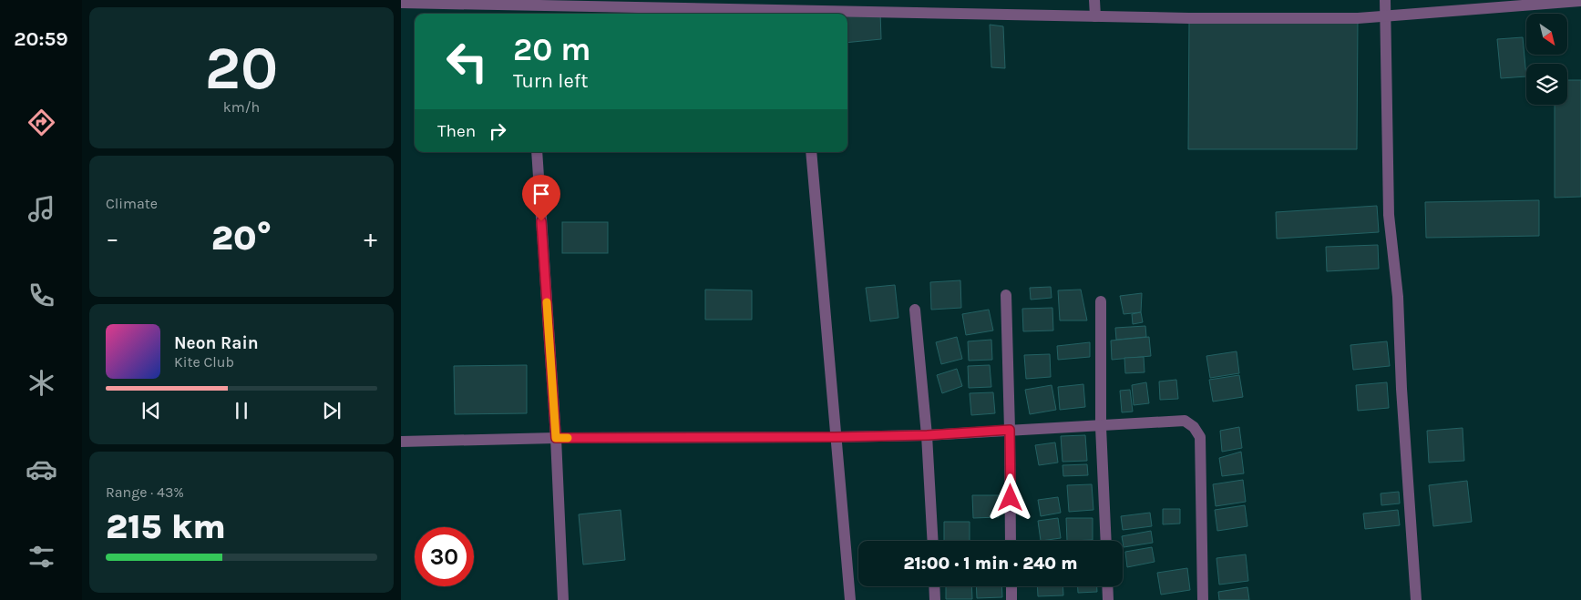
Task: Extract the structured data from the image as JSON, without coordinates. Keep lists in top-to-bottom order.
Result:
{
  "north": "bottom right",
  "page": {
    "tabs": "20:59",
    "tile": [
      ["20", "km/h"],
      "Climate",
      ["Range · 43%", "215 km"]
    ],
    "turn": ["20 m", "Turn left"],
    "then": "Then",
    "heat": ["−", "20°", "+"],
    "song": ["Neon Rain", "Kite Club"],
    "limit": "30",
    "trip": "21:00 · 1 min · 240 m"
  }
}
